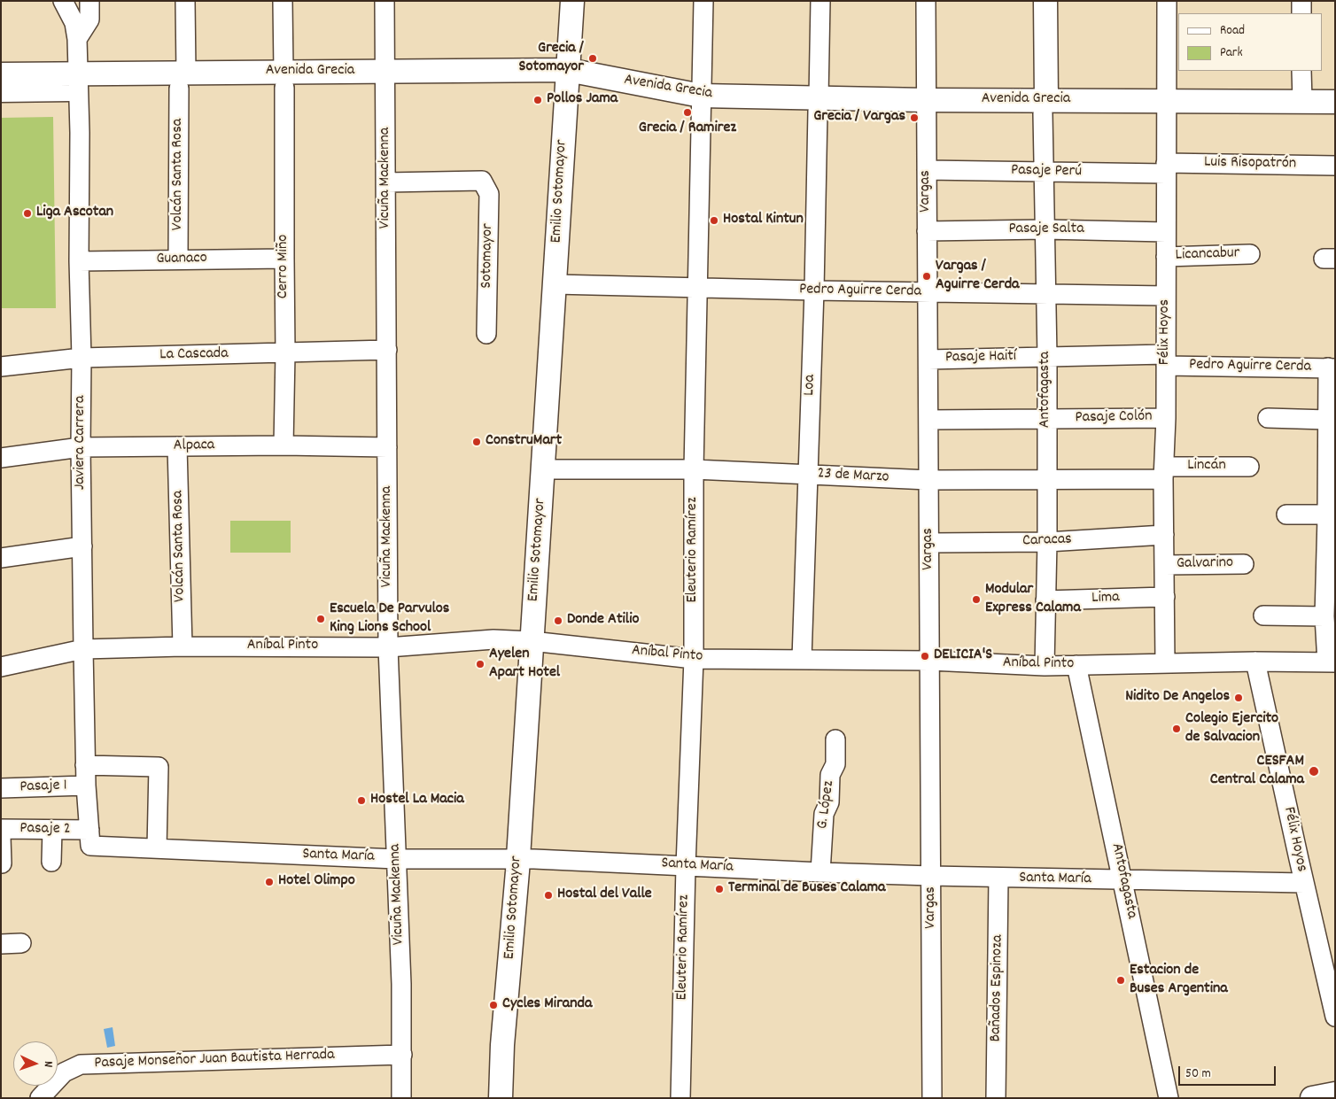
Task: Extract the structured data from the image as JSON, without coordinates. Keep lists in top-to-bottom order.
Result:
{
  "streets": {
    "main road": ["Avenida Grecia", "Emilio Sotomayor", "Antofagasta"],
    "street": [
      "Luis Risopatrón",
      "Pasaje Perú",
      "Volcán Santa Rosa",
      "Vicuña Mackenna",
      "Vargas",
      "Pasaje Salta",
      "Licancabur",
      "Sotomayor",
      "Guanaco",
      "Cerro Miño",
      "Pedro Aguirre Cerda",
      "Félix Hoyos",
      "La Cascada",
      "Pasaje Haití",
      "Loa",
      "Pasaje Colón",
      "Javiera Carrera",
      "Alpaca",
      "Lincán",
      "23 de Marzo",
      "Caracas",
      "Eleuterio Ramírez",
      "Galvarino",
      "Lima",
      "Aníbal Pinto",
      "Pasaje 1",
      "G. López",
      "Pasaje 2",
      "Santa María",
      "Bañados Espinoza",
      "Pasaje Monseñor Juan Bautista Herrada"
    ]
  },
  "crossings": [
    ["Avenida Grecia", "Volcán Santa Rosa"],
    ["Avenida Grecia", "Vicuña Mackenna"],
    ["Avenida Grecia", "Emilio Sotomayor"],
    ["Avenida Grecia", "Vargas"],
    ["Avenida Grecia", "Cerro Miño"],
    ["Avenida Grecia", "Félix Hoyos"],
    ["Avenida Grecia", "Loa"],
    ["Avenida Grecia", "Antofagasta"],
    ["Avenida Grecia", "Javiera Carrera"],
    ["Avenida Grecia", "Eleuterio Ramírez"],
    ["Luis Risopatrón", "Pasaje Perú"],
    ["Luis Risopatrón", "Félix Hoyos"],
    ["Pasaje Perú", "Vargas"],
    ["Pasaje Perú", "Félix Hoyos"],
    ["Pasaje Perú", "Antofagasta"],
    ["Volcán Santa Rosa", "Guanaco"],
    ["Volcán Santa Rosa", "Alpaca"],
    ["Volcán Santa Rosa", "Aníbal Pinto"],
    ["Vicuña Mackenna", "Sotomayor"],
    ["Vicuña Mackenna", "La Cascada"],
    ["Vicuña Mackenna", "Alpaca"],
    ["Vicuña Mackenna", "Aníbal Pinto"],
    ["Vicuña Mackenna", "Santa María"],
    ["Vicuña Mackenna", "Pasaje Monseñor Juan Bautista Herrada"],
    ["Emilio Sotomayor", "Pedro Aguirre Cerda"],
    ["Emilio Sotomayor", "23 de Marzo"],
    ["Emilio Sotomayor", "Aníbal Pinto"],
    ["Emilio Sotomayor", "Santa María"],
    ["Vargas", "Pasaje Salta"],
    ["Vargas", "Pedro Aguirre Cerda"],
    ["Vargas", "Pasaje Haití"],
    ["Vargas", "Pasaje Colón"],
    ["Vargas", "23 de Marzo"],
    ["Vargas", "Caracas"],
    ["Vargas", "Aníbal Pinto"],
    ["Vargas", "Santa María"],
    ["Pasaje Salta", "Félix Hoyos"],
    ["Pasaje Salta", "Antofagasta"],
    ["Licancabur", "Félix Hoyos"],
    ["Guanaco", "Cerro Miño"],
    ["Guanaco", "Javiera Carrera"],
    ["Cerro Miño", "La Cascada"],
    ["Cerro Miño", "Alpaca"],
    ["Pedro Aguirre Cerda", "Félix Hoyos"],
    ["Pedro Aguirre Cerda", "Pasaje Haití"],
    ["Pedro Aguirre Cerda", "Loa"],
    ["Pedro Aguirre Cerda", "Antofagasta"],
    ["Pedro Aguirre Cerda", "Eleuterio Ramírez"],
    ["Félix Hoyos", "Pasaje Haití"],
    ["Félix Hoyos", "Pasaje Colón"],
    ["Félix Hoyos", "Lincán"],
    ["Félix Hoyos", "23 de Marzo"],
    ["Félix Hoyos", "Caracas"],
    ["Félix Hoyos", "Galvarino"],
    ["Félix Hoyos", "Lima"],
    ["Félix Hoyos", "Aníbal Pinto"],
    ["Félix Hoyos", "Santa María"],
    ["La Cascada", "Javiera Carrera"],
    ["Pasaje Haití", "Antofagasta"],
    ["Loa", "23 de Marzo"],
    ["Loa", "Aníbal Pinto"],
    ["Antofagasta", "Pasaje Colón"],
    ["Antofagasta", "23 de Marzo"],
    ["Antofagasta", "Caracas"],
    ["Antofagasta", "Lima"],
    ["Antofagasta", "Aníbal Pinto"],
    ["Antofagasta", "Santa María"],
    ["Javiera Carrera", "Alpaca"],
    ["Javiera Carrera", "Aníbal Pinto"],
    ["Javiera Carrera", "Pasaje 1"],
    ["Javiera Carrera", "Pasaje 2"],
    ["Javiera Carrera", "Santa María"],
    ["Lincán", "23 de Marzo"],
    ["23 de Marzo", "Eleuterio Ramírez"],
    ["Eleuterio Ramírez", "Aníbal Pinto"],
    ["Eleuterio Ramírez", "Santa María"],
    ["Pasaje 1", "Santa María"],
    ["G. López", "Santa María"],
    ["Pasaje 2", "Santa María"],
    ["Santa María", "Bañados Espinoza"]
  ],
  "places": [
    "Grecia / Sotomayor",
    "Pollos Jama",
    "Grecia / Ramirez",
    "Grecia / Vargas",
    "Liga Ascotan",
    "Hostal Kintun",
    "Vargas / Aguirre Cerda",
    "ConstruMart",
    "Modular Express Calama",
    "Escuela De Parvulos King Lions School",
    "Donde Atilio",
    "DELICIA'S",
    "Ayelen Apart Hotel",
    "Nidito De Angelos",
    "Colegio Ejercito de Salvacion",
    "CESFAM Central Calama",
    "Hostel La Macia",
    "Hotel Olimpo",
    "Terminal de Buses Calama",
    "Hostal del Valle",
    "Estacion de Buses Argentina",
    "Cycles Miranda"
  ],
  "legend": ["Road", "Park"],
  "scale_bar": "50 m",
  "north": "right"
}
